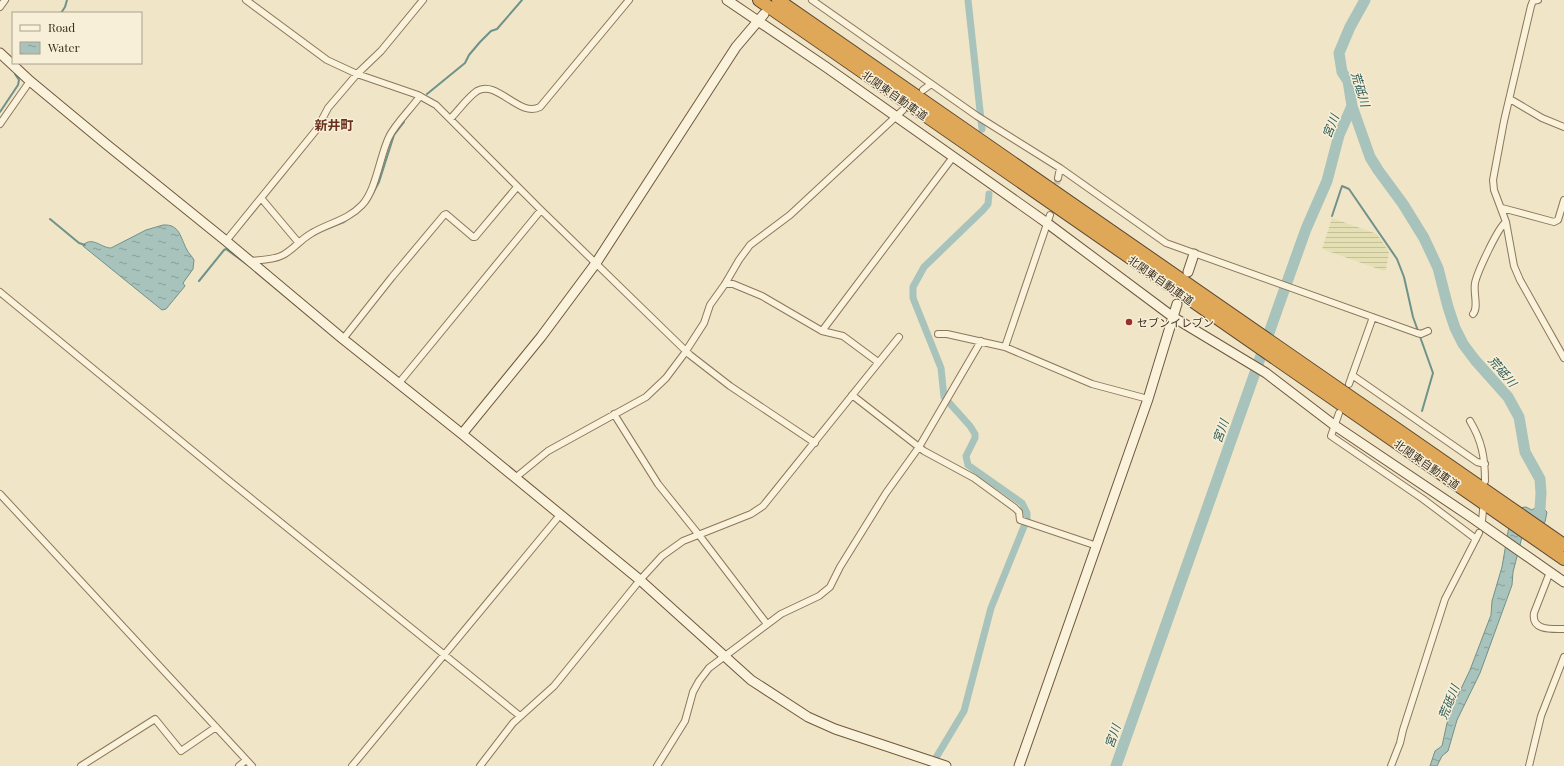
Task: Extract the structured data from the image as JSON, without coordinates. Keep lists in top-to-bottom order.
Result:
{
  "streets": {
    "highway": ["北関東自動車道"]
  },
  "districts": ["新井町"],
  "water": ["荒砥川", "宮川"],
  "places": ["セブンイレブン"],
  "legend": ["Road", "Water"]
}
